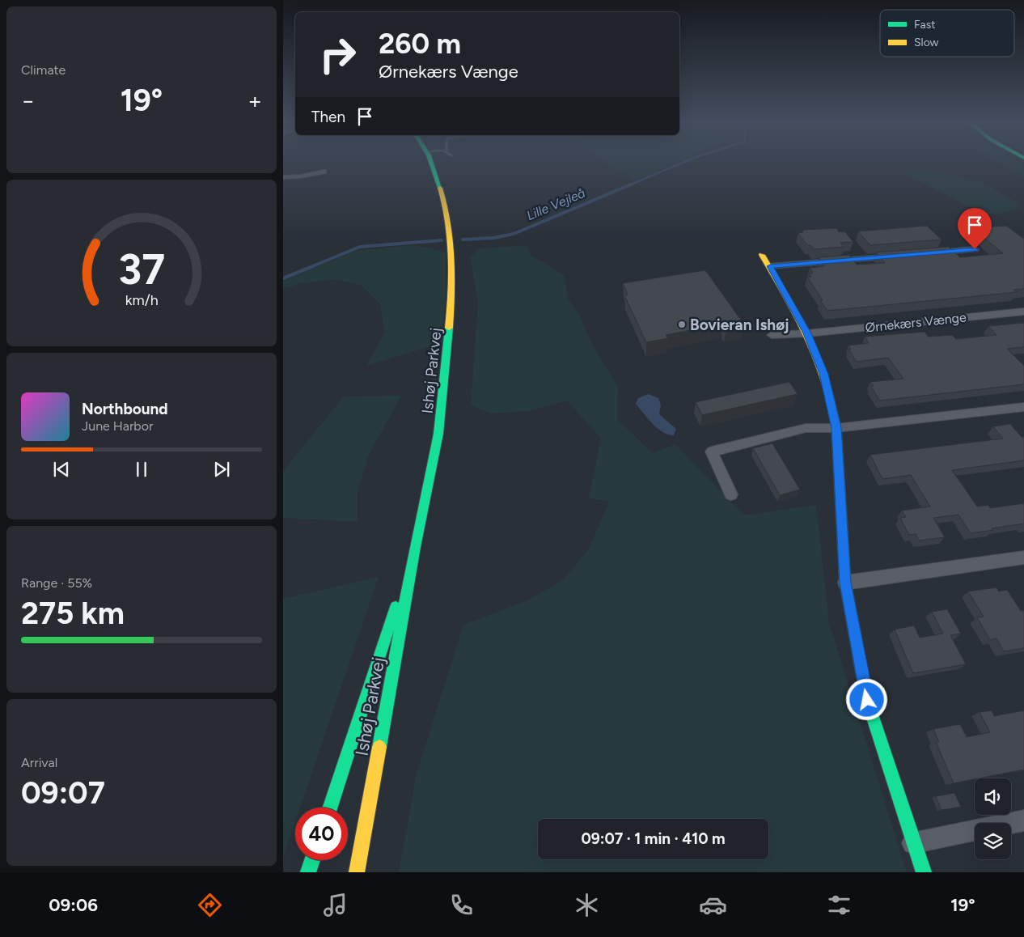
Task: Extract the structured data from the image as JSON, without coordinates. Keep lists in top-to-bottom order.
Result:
{
  "streets": {
    "main road": ["Ishøj Parkvej"],
    "street": ["Ørnekærs Vænge"]
  },
  "water": ["Lille Vejleå"],
  "places": ["Bovieran Ishøj"],
  "legend": ["Fast", "Slow"],
  "page": {
    "tile": [
      "Climate",
      ["Range · 55%", "275 km"],
      ["Arrival", "09:07"]
    ],
    "turn": ["260 m", "Ørnekærs Vænge"],
    "heat": ["−", "19°", "+"],
    "then": "Then",
    "song": ["Northbound", "June Harbor"],
    "limit": "40",
    "trip": "09:07 · 1 min · 410 m",
    "tabs": ["09:06", "19°"],
    "gauge": ["37", "km/h"]
  }
}
